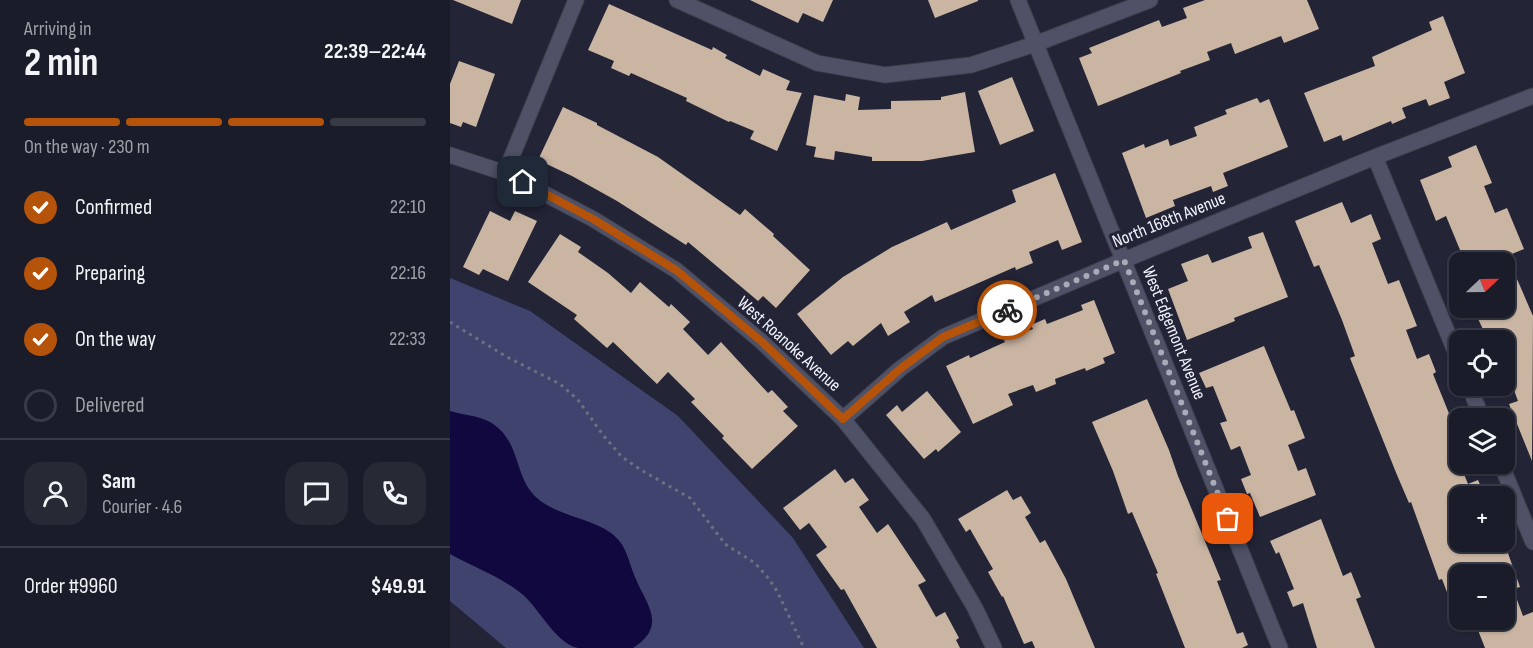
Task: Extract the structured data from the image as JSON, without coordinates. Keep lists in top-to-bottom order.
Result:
{
  "streets": {
    "street": ["North 168th Avenue", "West Edgemont Avenue", "West Roanoke Avenue"]
  },
  "crossings": [
    ["North 168th Avenue", "West Edgemont Avenue"],
    ["North 168th Avenue", "West Roanoke Avenue"]
  ],
  "north": "right",
  "page": {
    "heading": ["2 min", "Arriving in", "22:39–22:44"],
    "panel": [
      "Sam",
      "Courier · 4.6",
      "Order #9960",
      "$49.91"
    ],
    "bar": "On the way · 230 m",
    "list": [
      ["Confirmed", "22:10"],
      ["Preparing", "22:16"],
      ["On the way", "22:33"],
      "Delivered"
    ],
    "map_buttons": ["+", "−"]
  }
}
